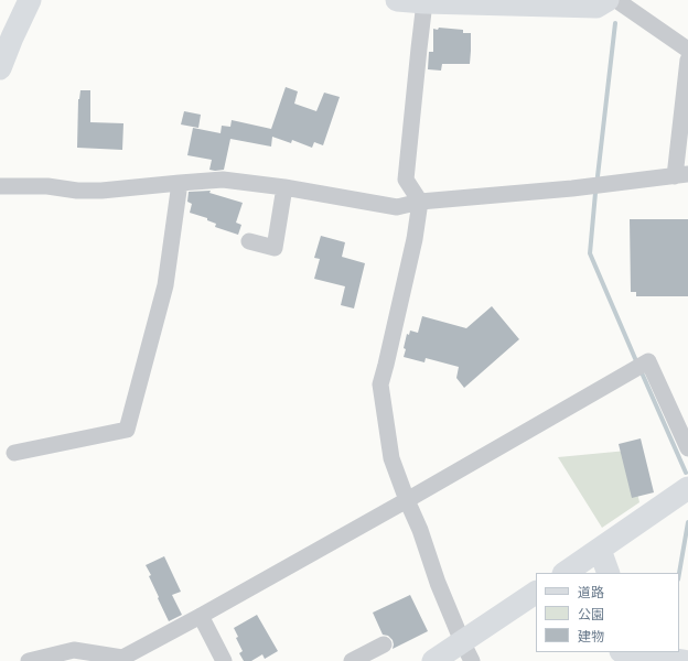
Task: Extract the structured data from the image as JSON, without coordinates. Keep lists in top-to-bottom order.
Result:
{
  "legend": ["道路", "公園", "建物"]
}
